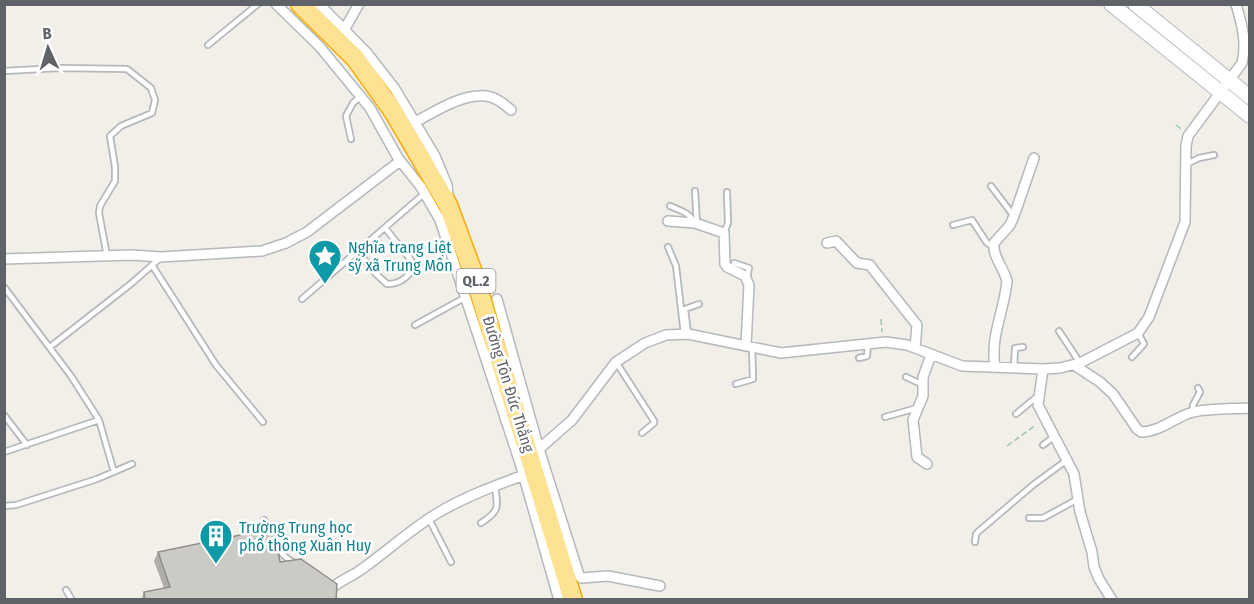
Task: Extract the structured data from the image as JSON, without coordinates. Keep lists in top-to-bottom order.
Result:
{
  "streets": {
    "highway": ["QL.2", "Đường Tôn Đức Thắng"]
  },
  "places": {
    "place": ["Nghĩa trang Liệt sỹ xã Trung Môn"],
    "building": ["Trường Trung học phổ thông Xuân Huy"]
  },
  "north": "top"
}
